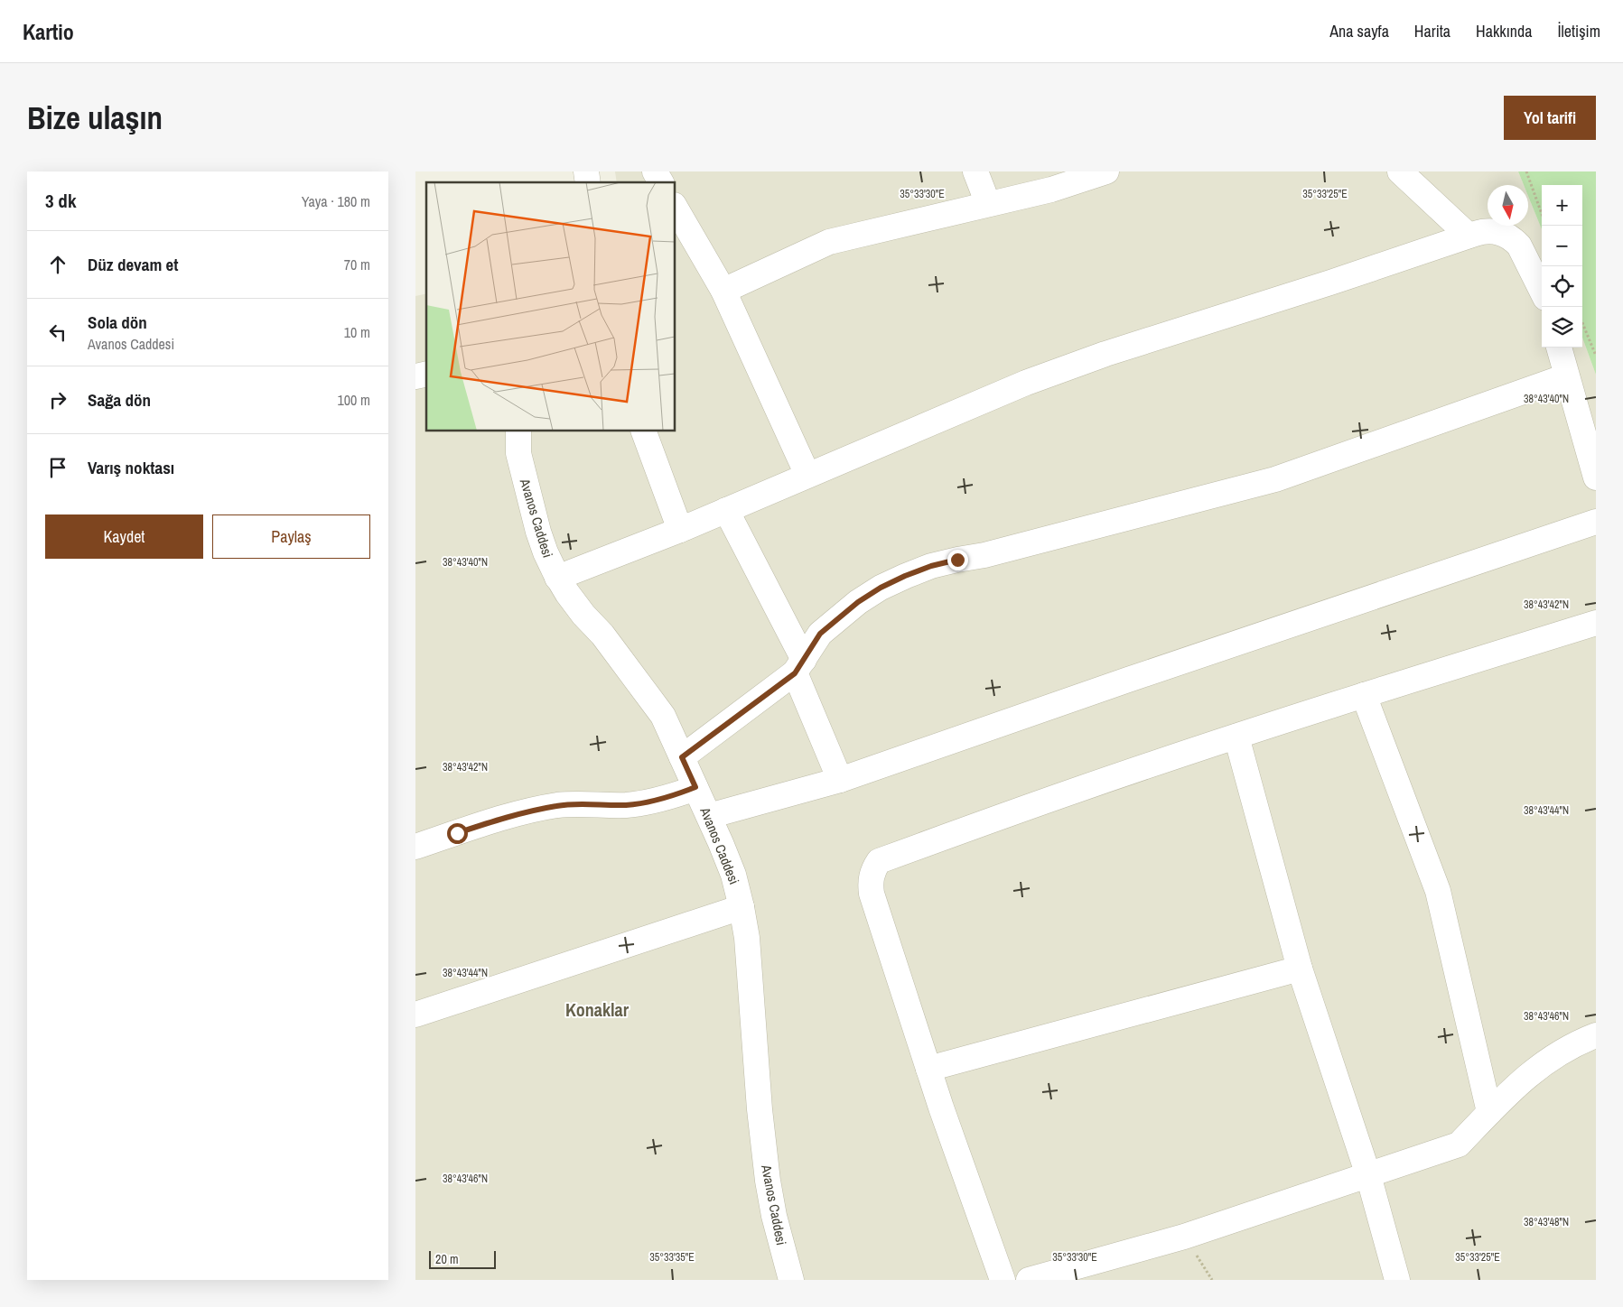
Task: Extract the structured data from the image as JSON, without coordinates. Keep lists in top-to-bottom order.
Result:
{
  "streets": {
    "street": ["Avanos Caddesi"]
  },
  "districts": ["Konaklar"],
  "scale_bar": "20 m",
  "north": "bottom",
  "page": {
    "header": "Kartio",
    "nav": [
      "Ana sayfa",
      "Harita",
      "Hakkında",
      "İletişim"
    ],
    "buttons": [
      "Yol tarifi",
      ["Kaydet", "Paylaş"]
    ],
    "title": "Bize ulaşın",
    "heading": ["3 dk", "Yaya · 180 m"],
    "map_buttons": ["+", "−"],
    "list": [
      ["Düz devam et", "70 m"],
      ["Sola dön", "Avanos Caddesi", "10 m"],
      ["Sağa dön", "100 m"],
      "Varış noktası"
    ],
    "scale": "20 m"
  },
  "coordinates": [
    "35°33'30\"E",
    "35°33'25\"E",
    "38°43'40\"N",
    "38°43'42\"N",
    "38°43'44\"N",
    "38°43'46\"N",
    "38°43'48\"N",
    "35°33'35\"E"
  ]
}
